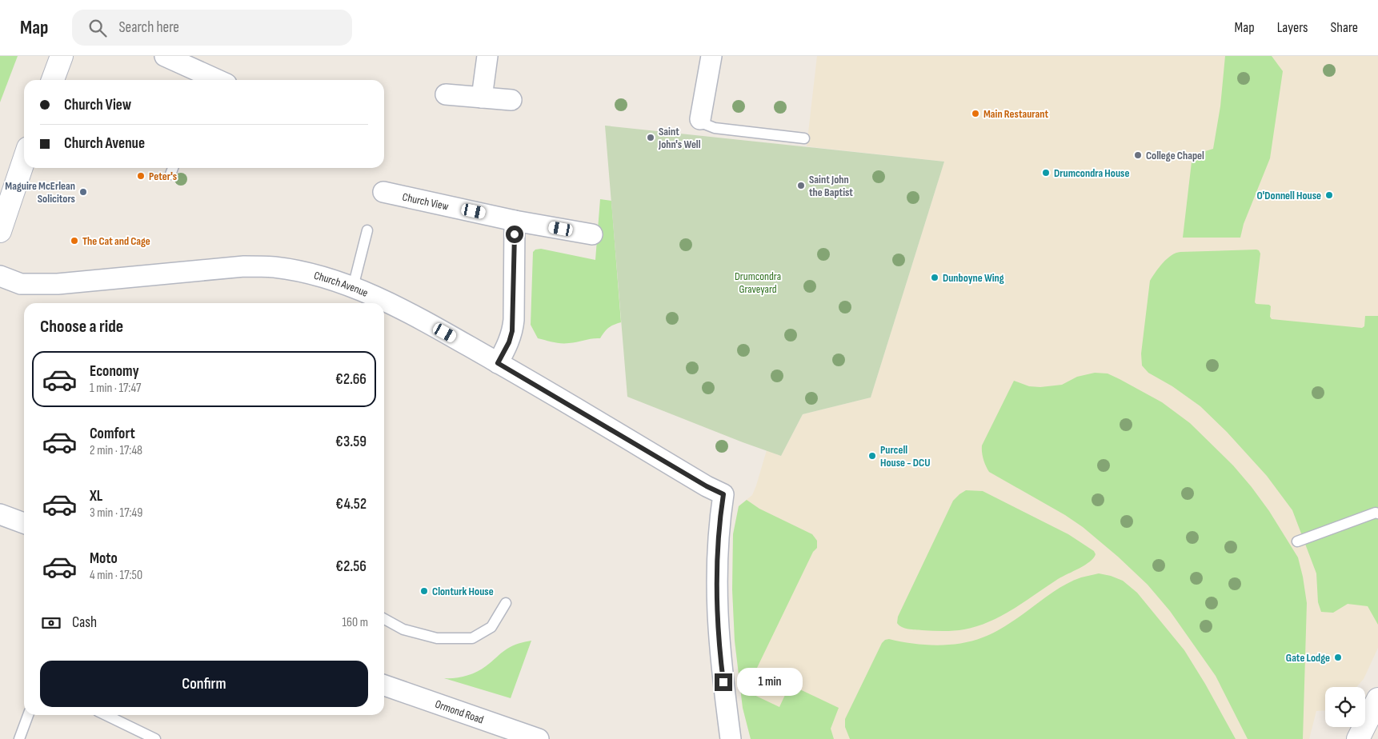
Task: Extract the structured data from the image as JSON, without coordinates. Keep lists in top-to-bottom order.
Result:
{
  "streets": {
    "street": ["Church View", "Church Avenue", "Ormond Road"]
  },
  "parks": ["Drumcondra Graveyard"],
  "places": [
    "Main Restaurant",
    "Saint John's Well",
    "College Chapel",
    "Drumcondra House",
    "Peter's",
    "Saint John the Baptist",
    "Maguire McErlean Solicitors",
    "O'Donnell House",
    "The Cat and Cage",
    "Dunboyne Wing",
    "Purcell House - DCU",
    "Clonturk House",
    "Gate Lodge"
  ],
  "page": {
    "header": "Map",
    "search": "Search here",
    "nav": ["Map", "Layers", "Share"],
    "banner": ["Church View", "Church Avenue"],
    "heading": "Choose a ride",
    "list": [
      {
        "name": "Economy",
        "note": "1 min · 17:47",
        "value": "€2.66"
      },
      {
        "name": "Comfort",
        "note": "2 min · 17:48",
        "value": "€3.59"
      },
      {
        "name": "XL",
        "note": "3 min · 17:49",
        "value": "€4.52"
      },
      {
        "name": "Moto",
        "note": "4 min · 17:50",
        "value": "€2.56"
      }
    ],
    "pay": ["Cash", "160 m"],
    "buttons": "Confirm",
    "bubble": "1 min"
  }
}
